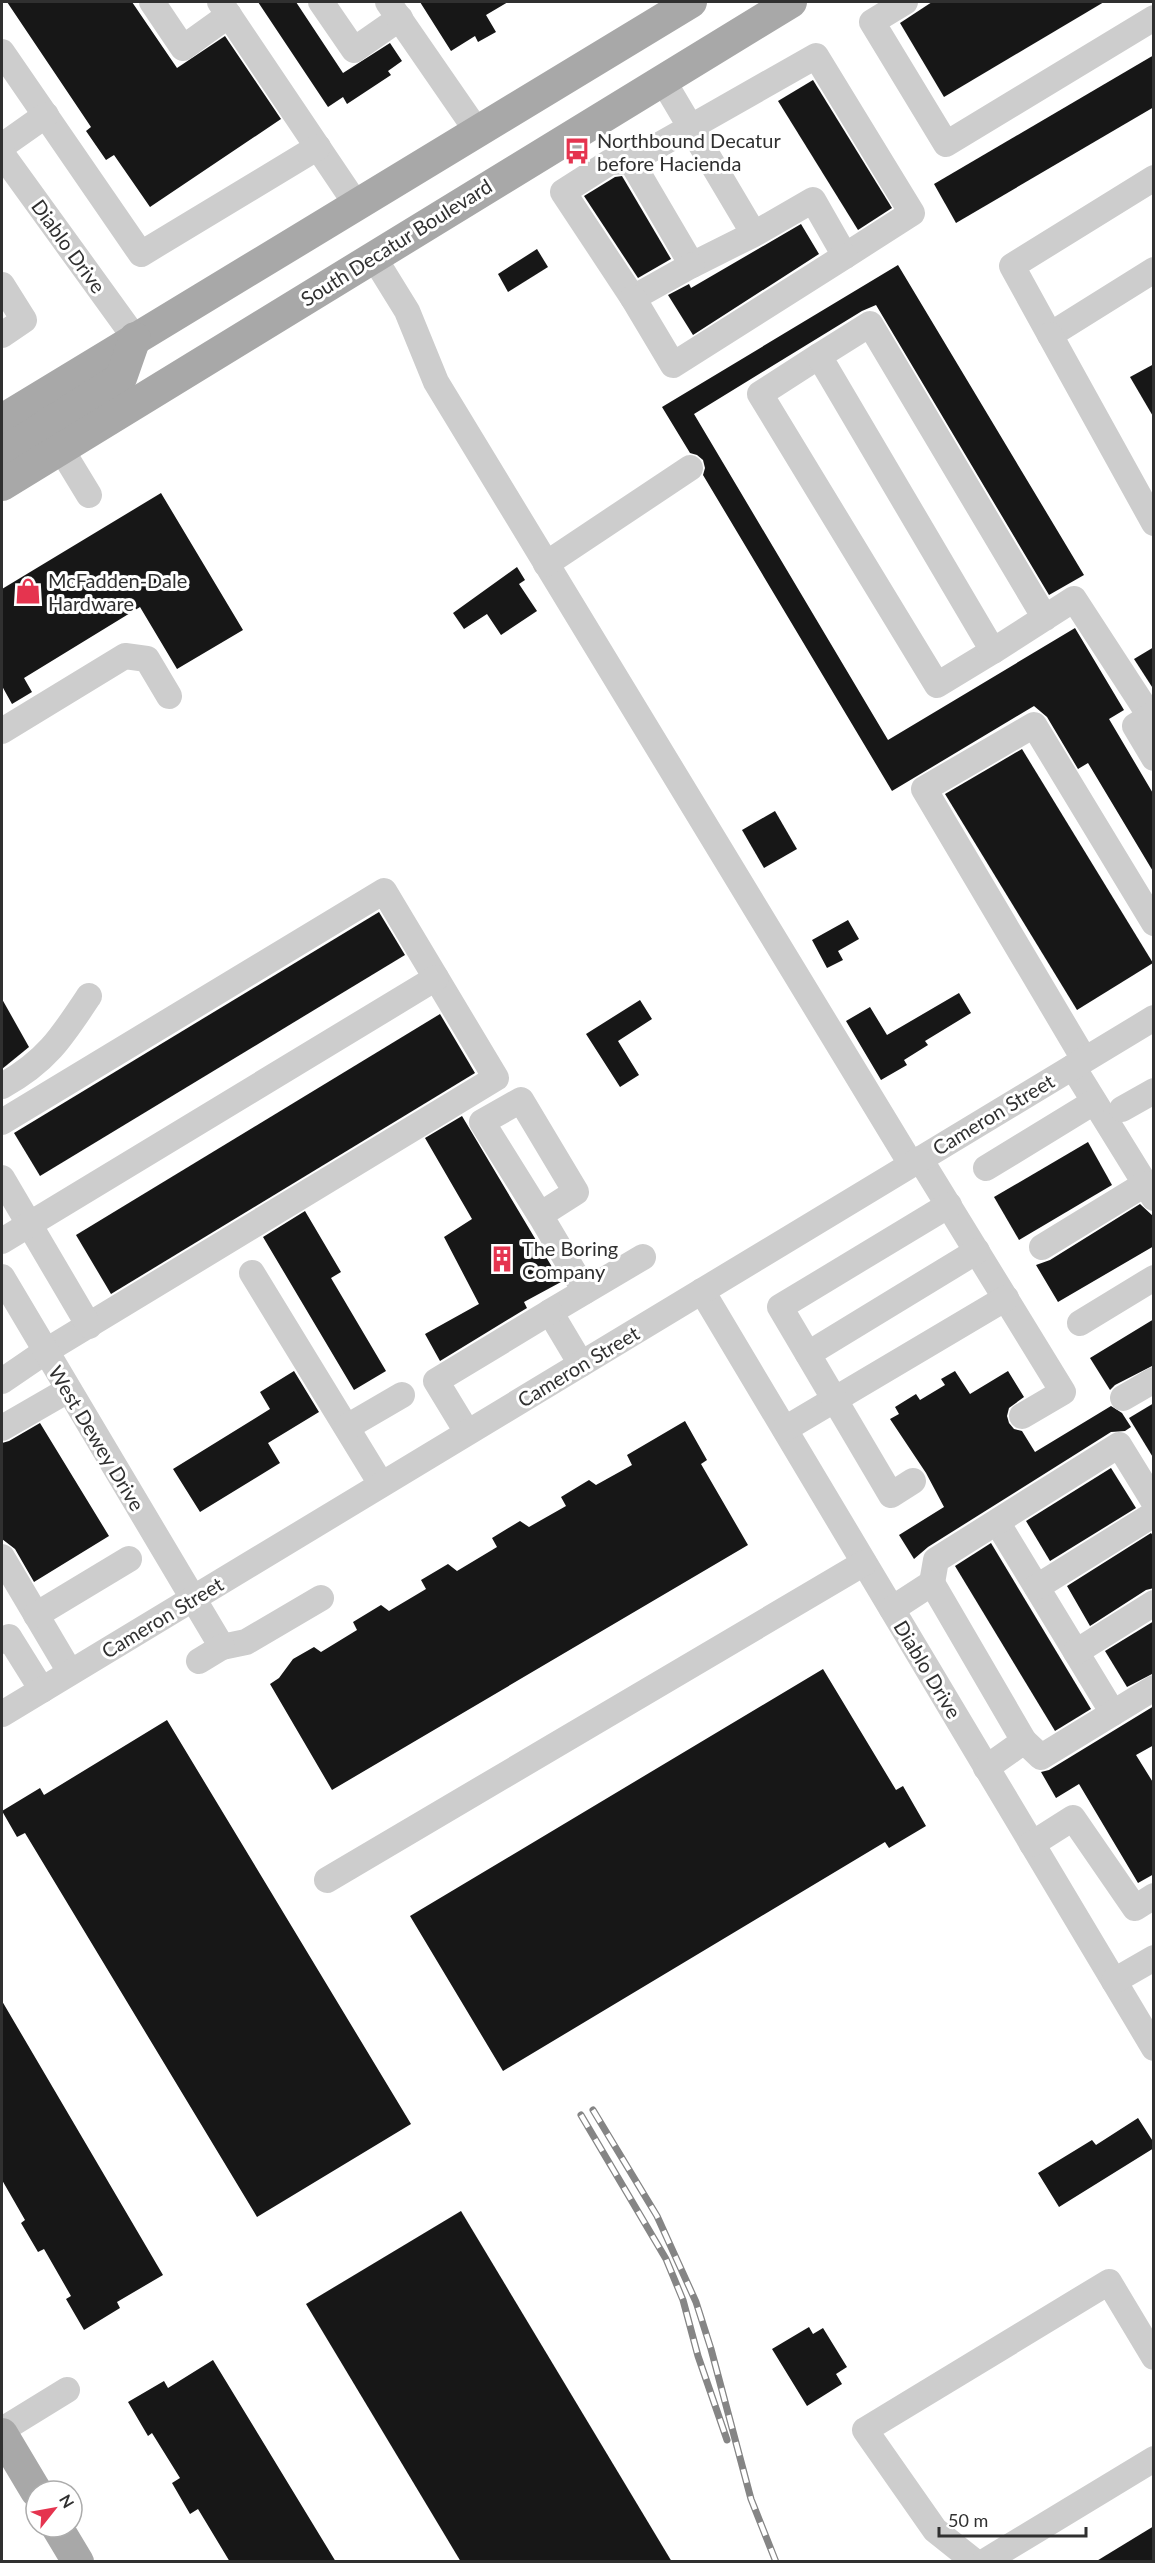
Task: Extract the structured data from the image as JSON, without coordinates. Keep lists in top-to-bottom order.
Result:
{
  "streets": {
    "main road": ["South Decatur Boulevard"],
    "street": ["Diablo Drive", "Cameron Street", "West Dewey Drive"]
  },
  "crossings": [
    ["Diablo Drive", "Cameron Street"],
    ["Cameron Street", "West Dewey Drive"]
  ],
  "places": {
    "bus stop": ["Northbound Decatur before Hacienda"],
    "shop": ["McFadden-Dale Hardware"],
    "building": ["The Boring Company"]
  },
  "scale_bar": "50 m",
  "north": "top right"
}
